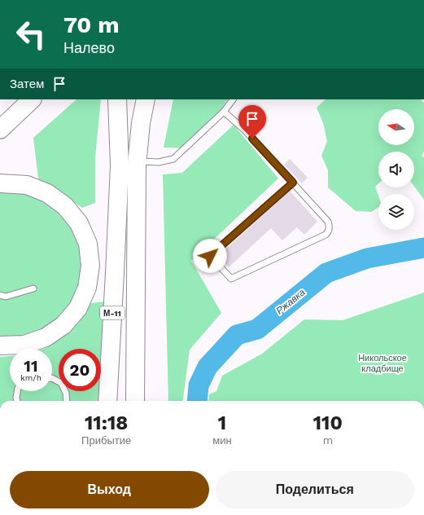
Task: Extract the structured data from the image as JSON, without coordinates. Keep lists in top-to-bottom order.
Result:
{
  "streets": {
    "main road": ["М-11"]
  },
  "water": ["Ржавка"],
  "parks": ["Никольское кладбище"],
  "north": "left",
  "page": {
    "turn": ["70 m", "Налево"],
    "then": "Затем",
    "speed": "11 km/h",
    "limit": "20",
    "eta": [
      "11:18",
      "Прибытие",
      "1",
      "мин",
      "110",
      "m"
    ],
    "buttons": ["Выход", "Поделиться"]
  }
}
